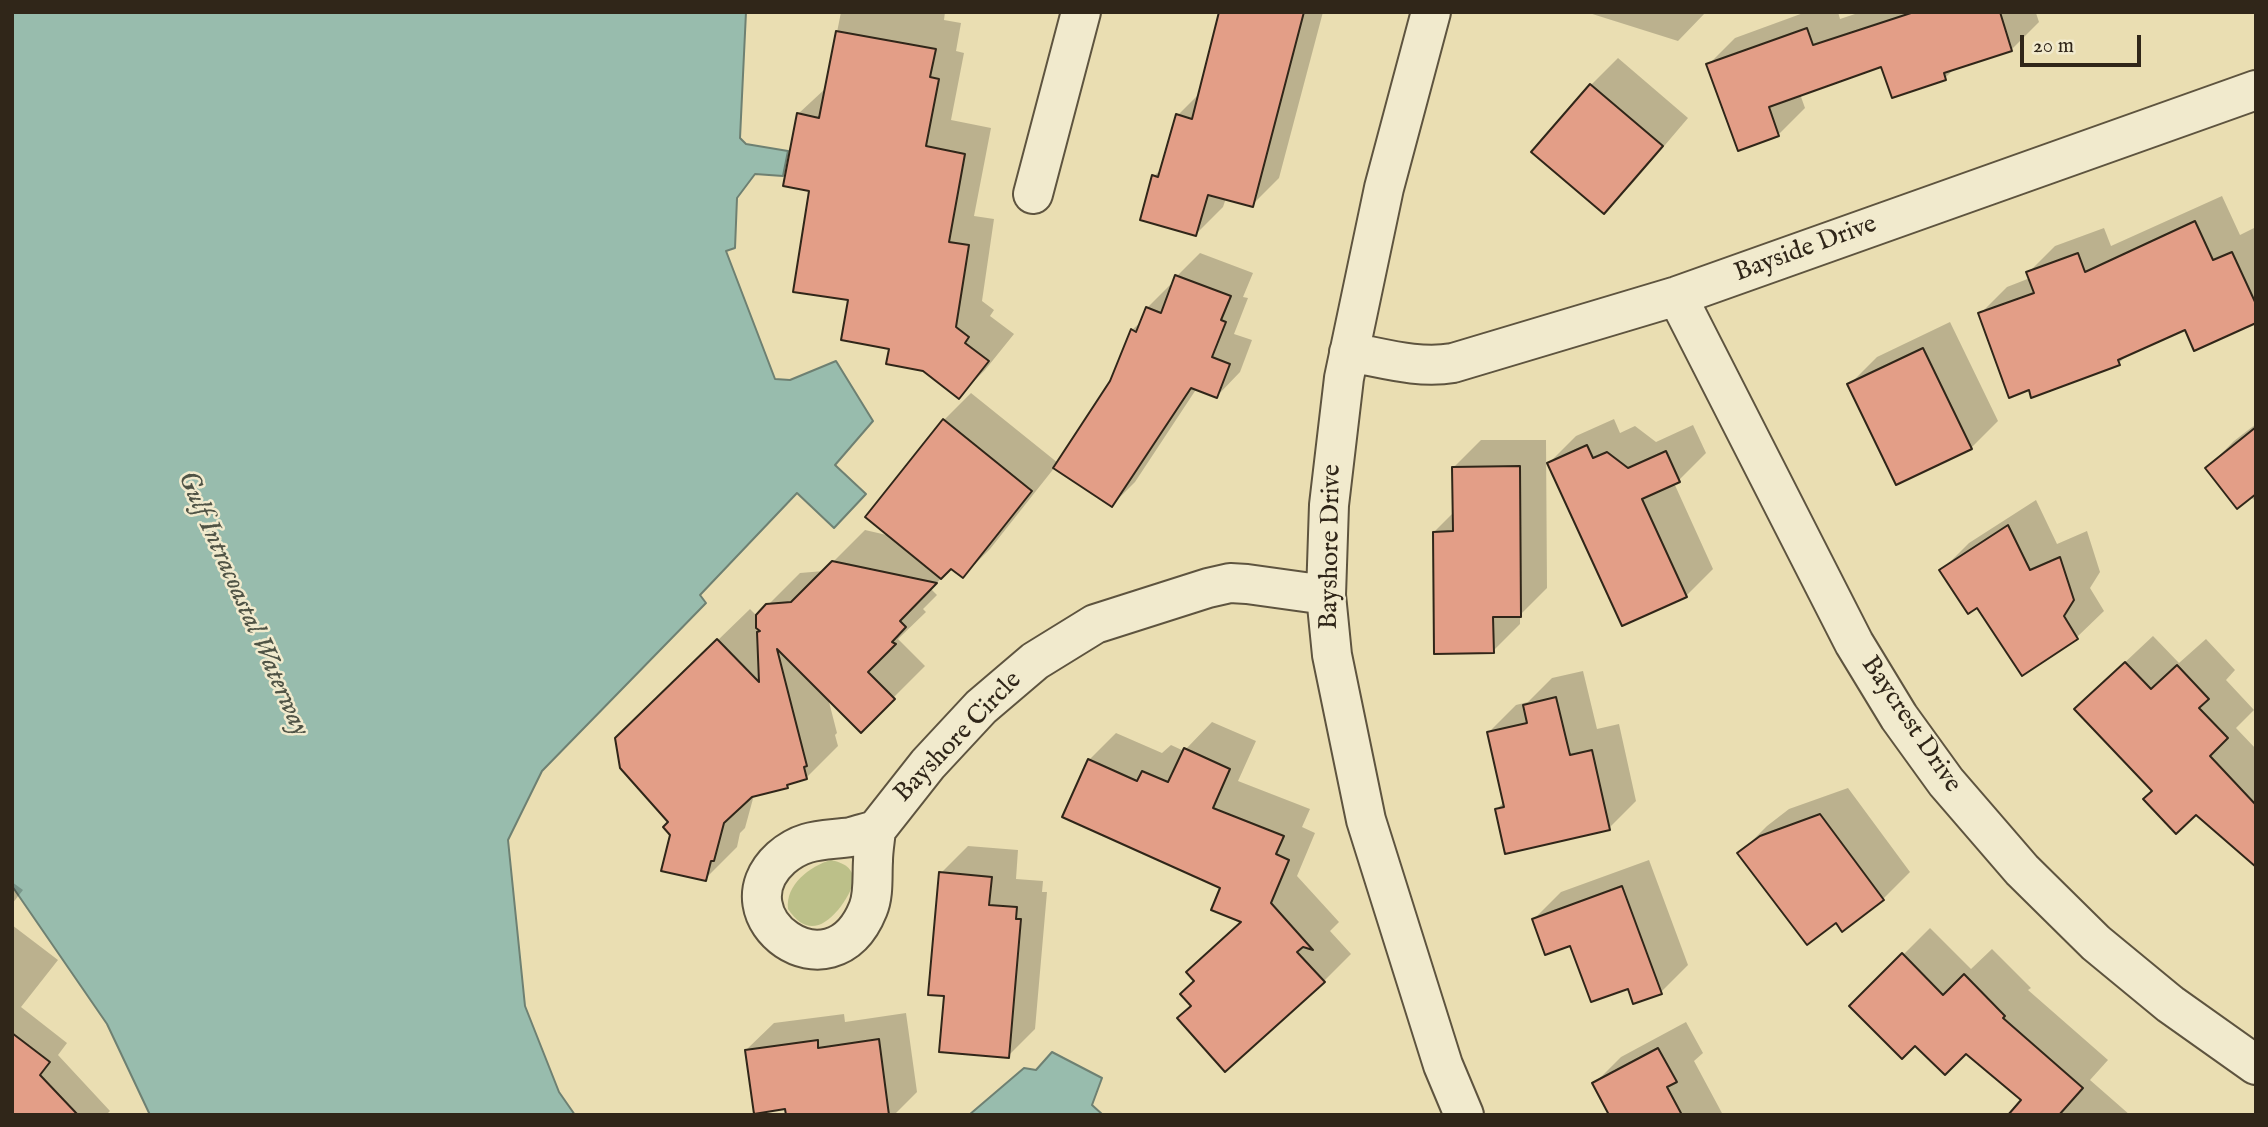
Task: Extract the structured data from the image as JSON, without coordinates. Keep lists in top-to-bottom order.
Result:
{
  "streets": {
    "street": [
      "Bayside Drive",
      "Bayshore Drive",
      "Baycrest Drive",
      "Bayshore Circle"
    ]
  },
  "crossings": [
    ["Bayside Drive", "Bayshore Drive"],
    ["Bayside Drive", "Baycrest Drive"],
    ["Bayshore Drive", "Bayshore Circle"]
  ],
  "water": ["Gulf Intracoastal Waterway"],
  "scale_bar": "20 m"
}
